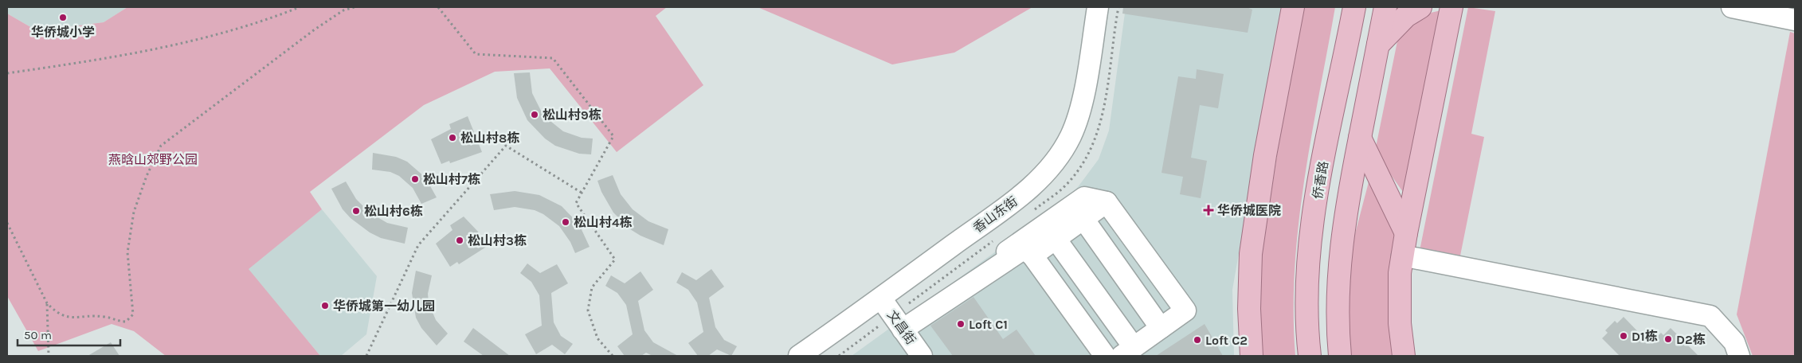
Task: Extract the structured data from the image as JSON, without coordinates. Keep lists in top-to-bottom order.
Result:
{
  "streets": {
    "main road": ["侨香路"],
    "street": ["香山东街", "文昌街"]
  },
  "crossings": [
    ["香山东街", "文昌街"]
  ],
  "parks": ["燕晗山郊野公园"],
  "places": {
    "other": [
      "华侨城小学",
      "松山村9栋",
      "松山村8栋",
      "松山村7栋",
      "松山村6栋",
      "松山村4栋",
      "松山村3栋",
      "华侨城第一幼儿园",
      "Loft C1",
      "D1栋",
      "D2栋",
      "Loft C2"
    ],
    "health": ["华侨城医院"]
  },
  "scale_bar": "50 m"
}
